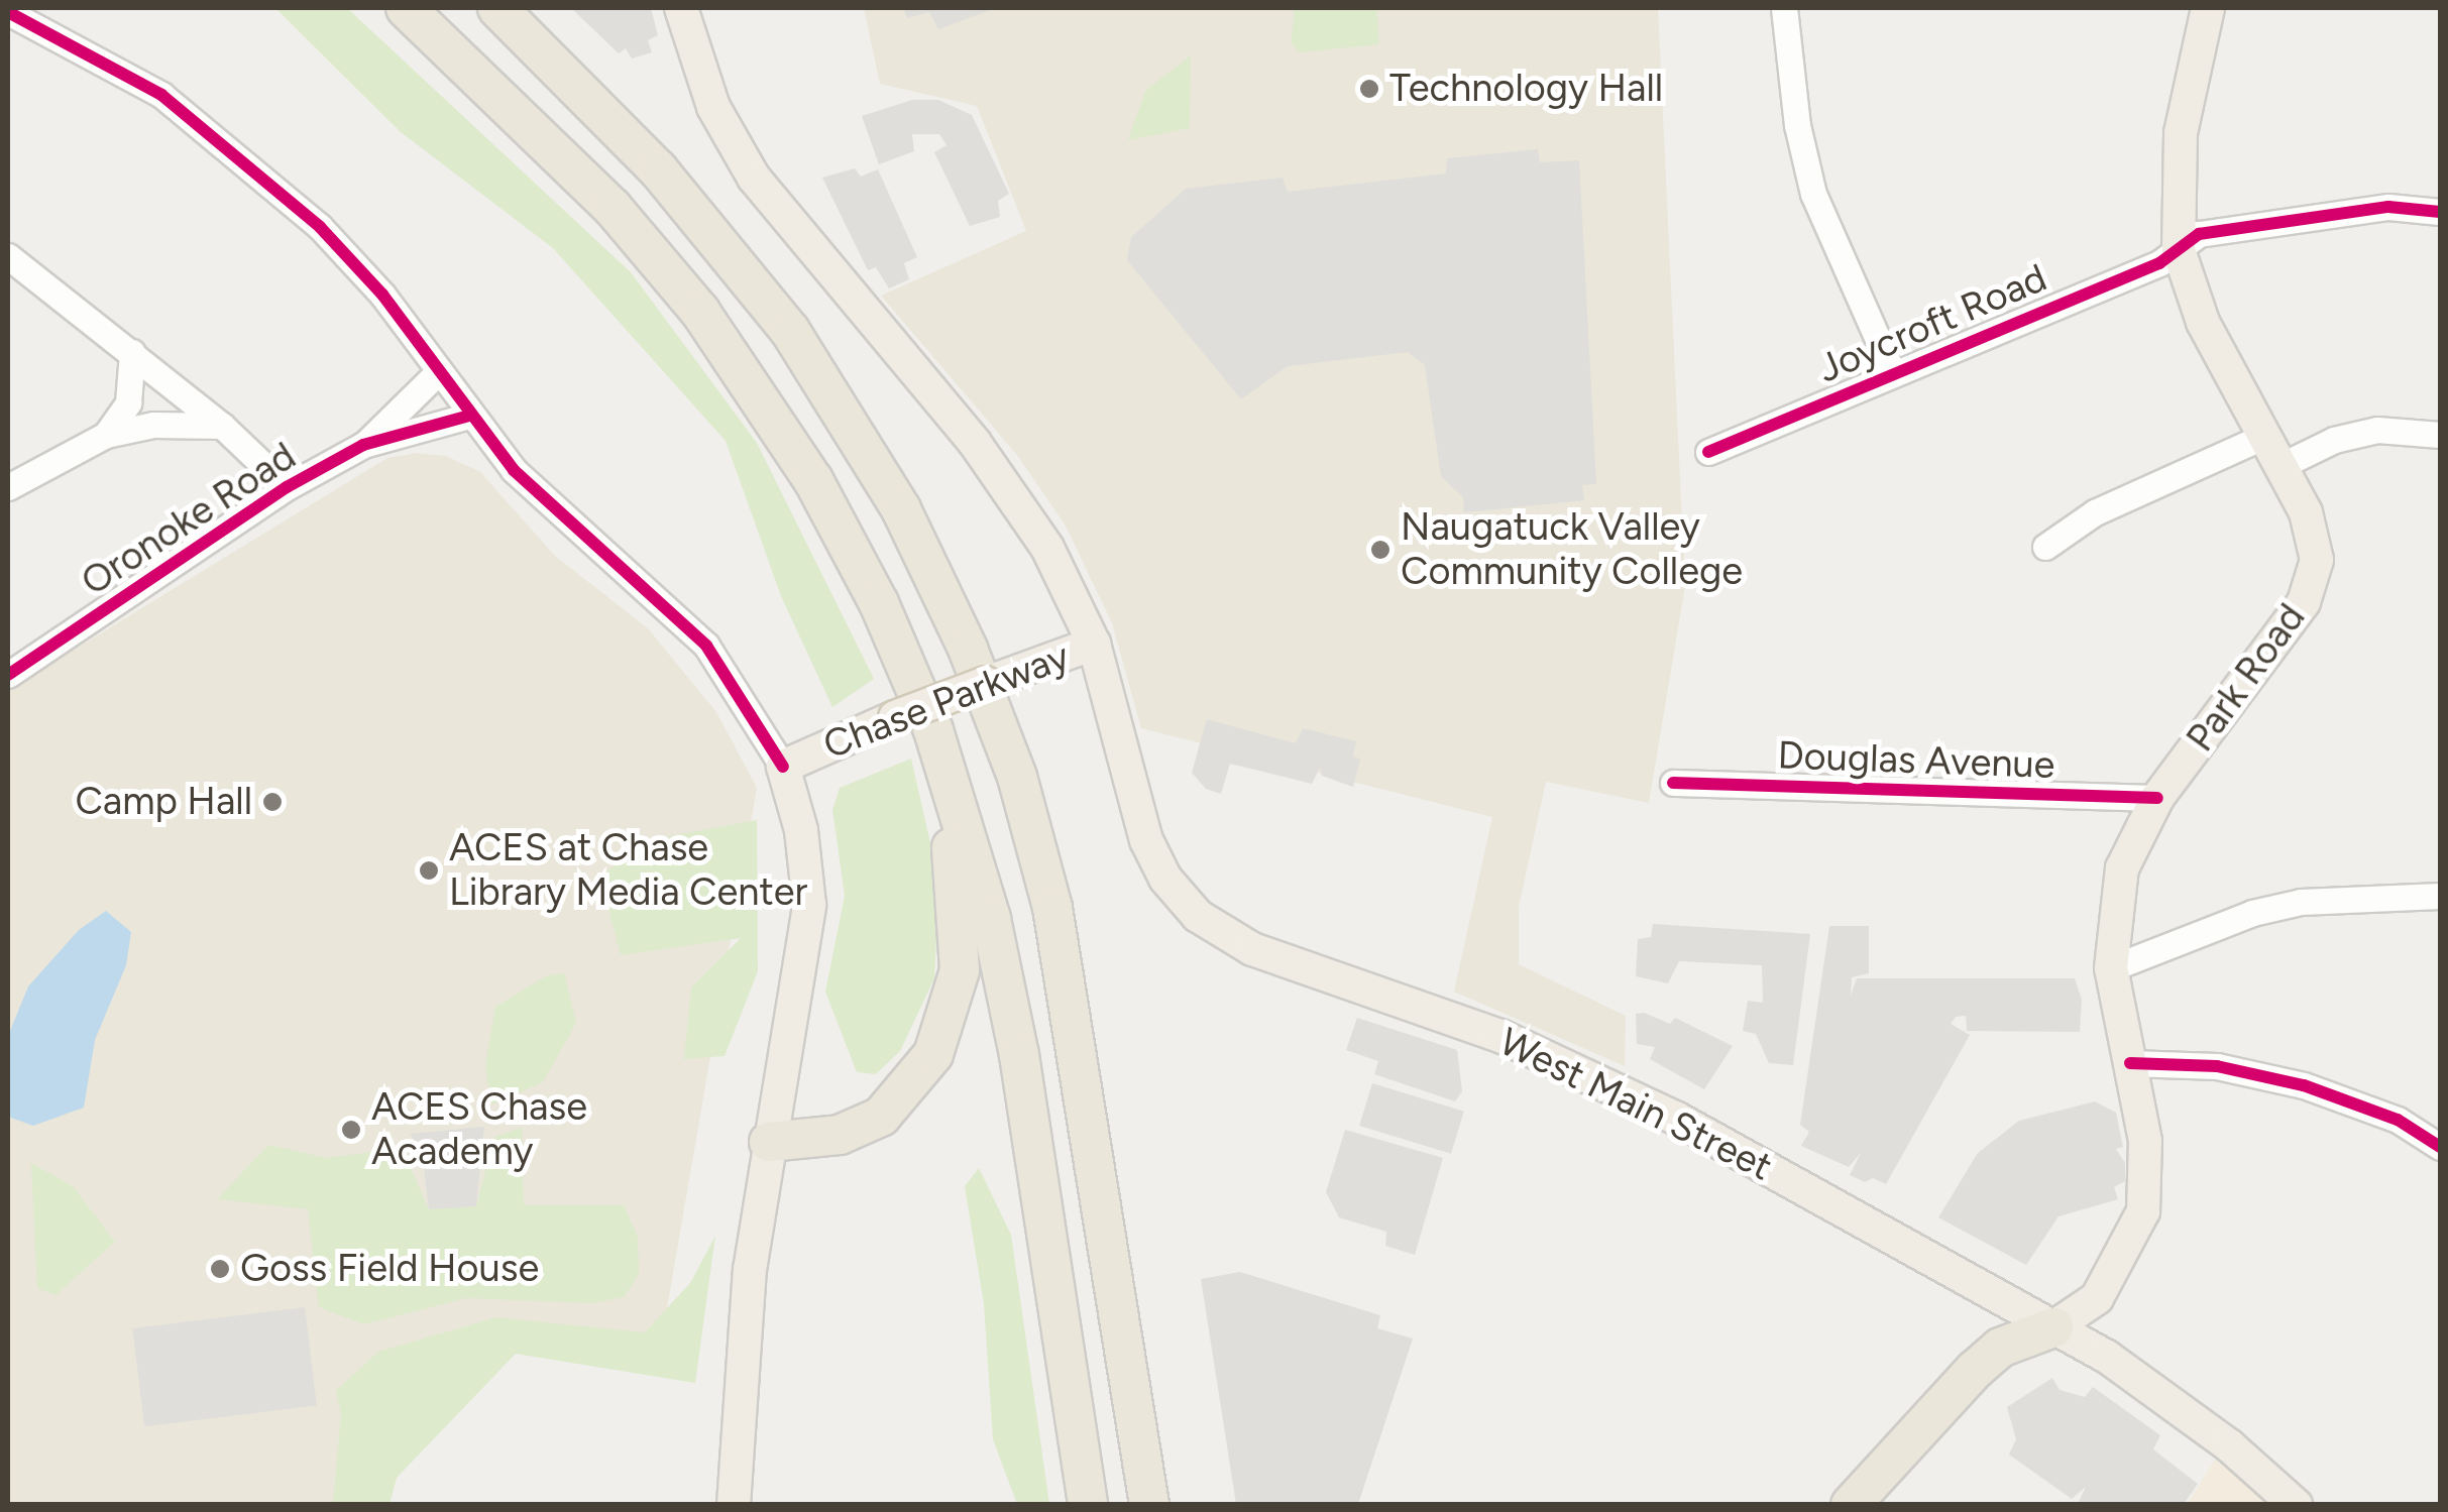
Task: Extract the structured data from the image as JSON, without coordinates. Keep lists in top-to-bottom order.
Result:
{
  "streets": {
    "main road": ["Park Road", "Chase Parkway", "West Main Street"],
    "street": ["Joycroft Road", "Oronoke Road", "Douglas Avenue"]
  },
  "crossings": [
    ["Joycroft Road", "Park Road"],
    ["Park Road", "Douglas Avenue"],
    ["Park Road", "West Main Street"],
    ["Chase Parkway", "West Main Street"]
  ],
  "places": [
    "Technology Hall",
    "Naugatuck Valley Community College",
    "Camp Hall",
    "ACES at Chase Library Media Center",
    "ACES Chase Academy",
    "Goss Field House"
  ]
}
